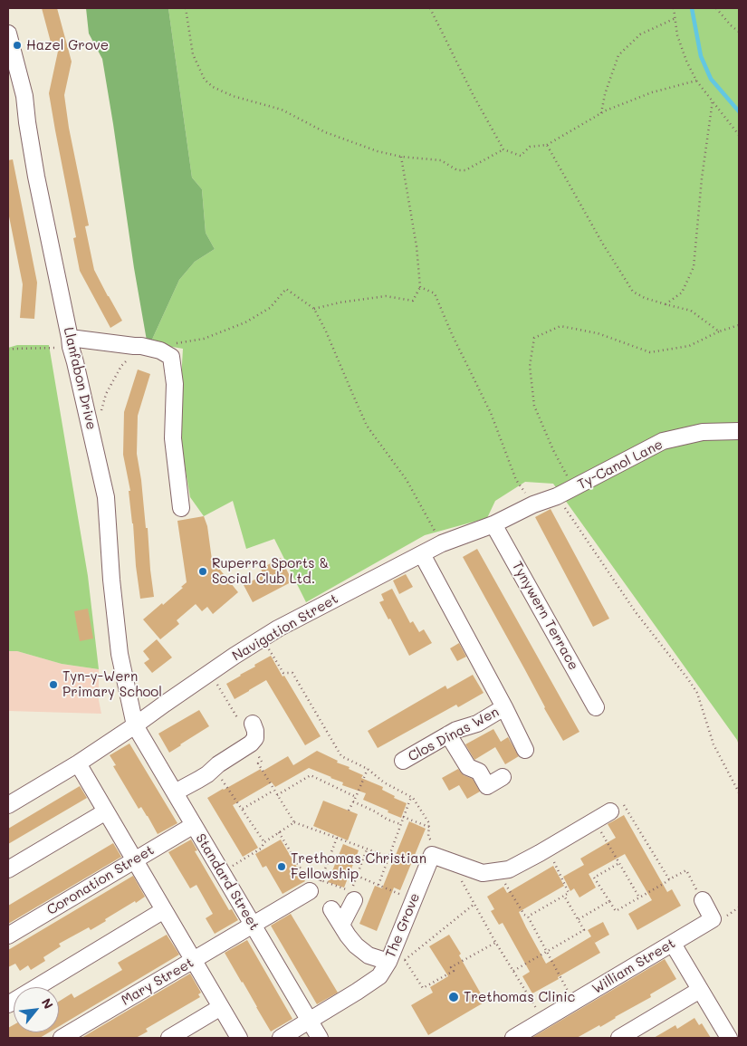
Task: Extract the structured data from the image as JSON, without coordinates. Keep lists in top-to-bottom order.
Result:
{
  "streets": {
    "street": [
      "Llanfabon Drive",
      "Ty-Canol Lane",
      "Tynywern Terrace",
      "Navigation Street",
      "Clos Dinas Wen",
      "Coronation Street",
      "Standard Street",
      "The Grove",
      "William Street",
      "Mary Street"
    ]
  },
  "crossings": [
    ["Llanfabon Drive", "Navigation Street"],
    ["Llanfabon Drive", "Standard Street"],
    ["Ty-Canol Lane", "Navigation Street"],
    ["Tynywern Terrace", "Navigation Street"],
    ["Navigation Street", "Standard Street"],
    ["Coronation Street", "Standard Street"],
    ["Standard Street", "The Grove"],
    ["Standard Street", "Mary Street"]
  ],
  "places": [
    "Hazel Grove",
    "Ruperra Sports & Social Club Ltd.",
    "Tyn-y-Wern Primary School",
    "Trethomas Christian Fellowship",
    "Trethomas Clinic"
  ],
  "north": "top right"
}
